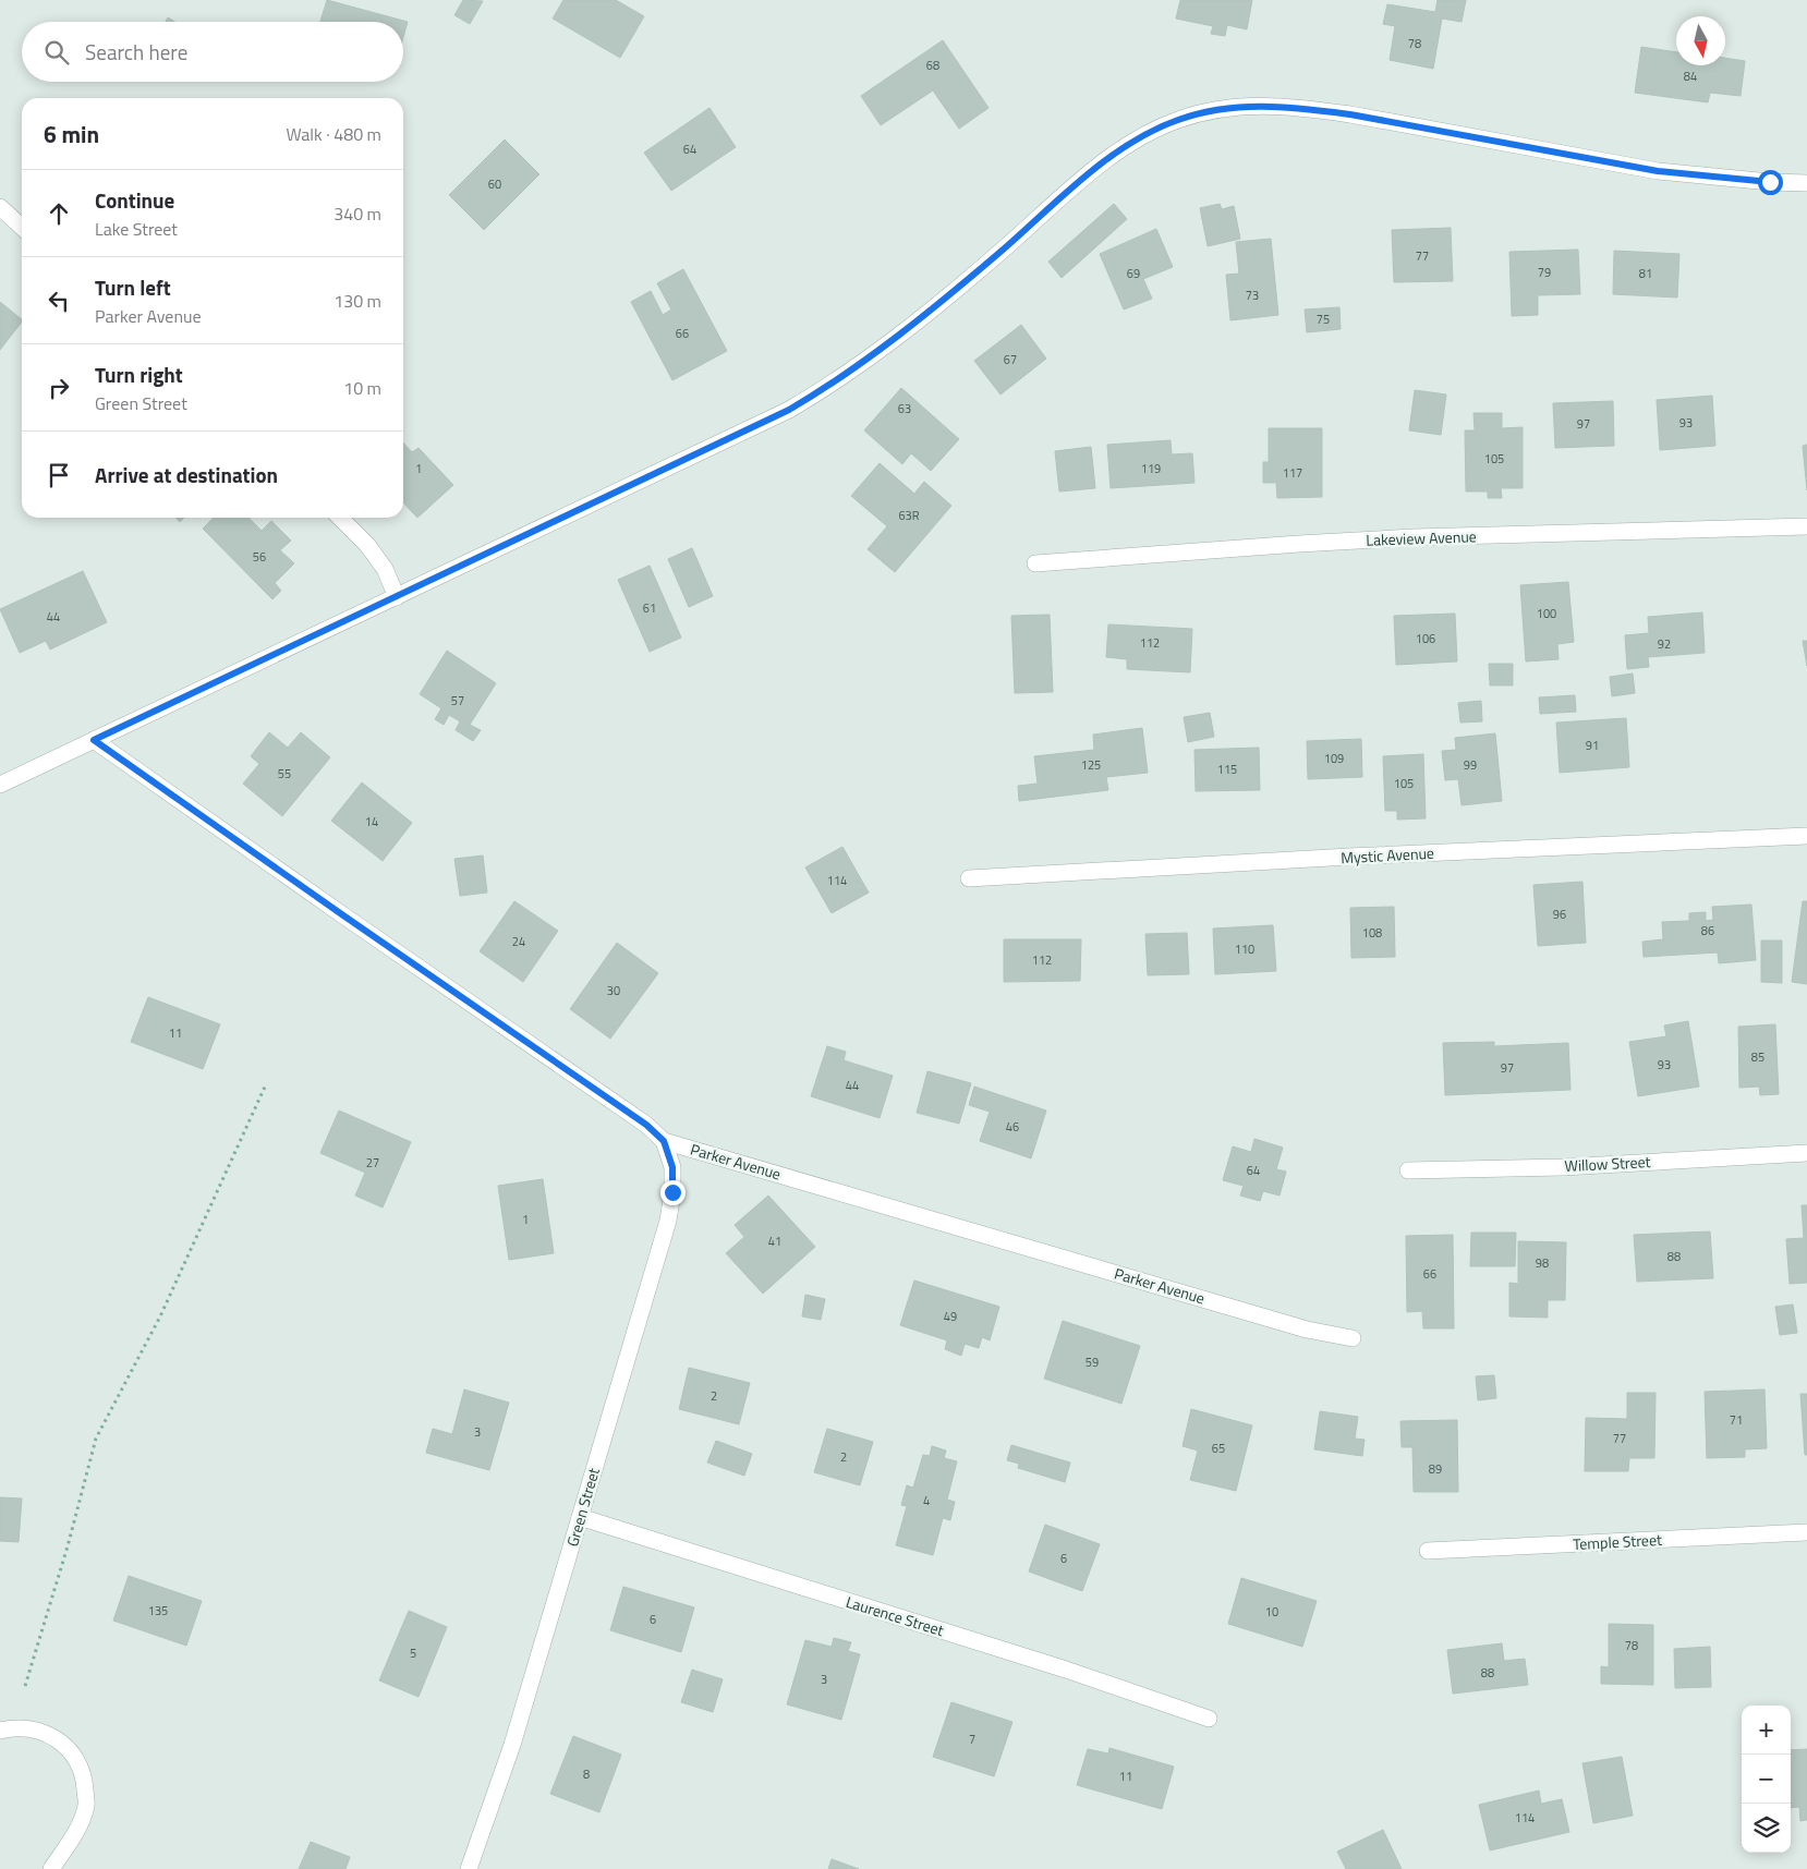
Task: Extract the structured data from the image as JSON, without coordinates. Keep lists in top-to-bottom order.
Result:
{
  "streets": {
    "street": [
      "Lakeview Avenue",
      "Mystic Avenue",
      "Parker Avenue",
      "Willow Street",
      "Green Street",
      "Temple Street",
      "Laurence Street"
    ]
  },
  "crossings": [
    ["Parker Avenue", "Green Street"],
    ["Green Street", "Laurence Street"]
  ],
  "house_numbers": [
    "78",
    "68",
    "84",
    "64",
    "60",
    "77",
    "79",
    "69",
    "81",
    "73",
    "75",
    "66",
    "67",
    "63",
    "93",
    "97",
    "105",
    "1",
    "119",
    "117",
    "63R",
    "56",
    "61",
    "100",
    "44",
    "106",
    "112",
    "92",
    "57",
    "91",
    "109",
    "125",
    "99",
    "115",
    "55",
    "105",
    "14",
    "114",
    "96",
    "86",
    "108",
    "24",
    "110",
    "112",
    "30",
    "11",
    "85",
    "93",
    "97",
    "44",
    "46",
    "27",
    "64",
    "1",
    "41",
    "88",
    "98",
    "66",
    "49",
    "59",
    "2",
    "71",
    "3",
    "77",
    "65",
    "2",
    "89",
    "4",
    "6",
    "135",
    "10",
    "6",
    "78",
    "5",
    "88",
    "3",
    "7",
    "8",
    "11",
    "114"
  ],
  "north": "bottom",
  "page": {
    "search": "Search here",
    "heading": ["6 min", "Walk · 480 m"],
    "list": [
      ["Continue", "Lake Street", "340 m"],
      ["Turn left", "Parker Avenue", "130 m"],
      ["Turn right", "Green Street", "10 m"],
      "Arrive at destination"
    ],
    "map_buttons": ["+", "−"]
  }
}
